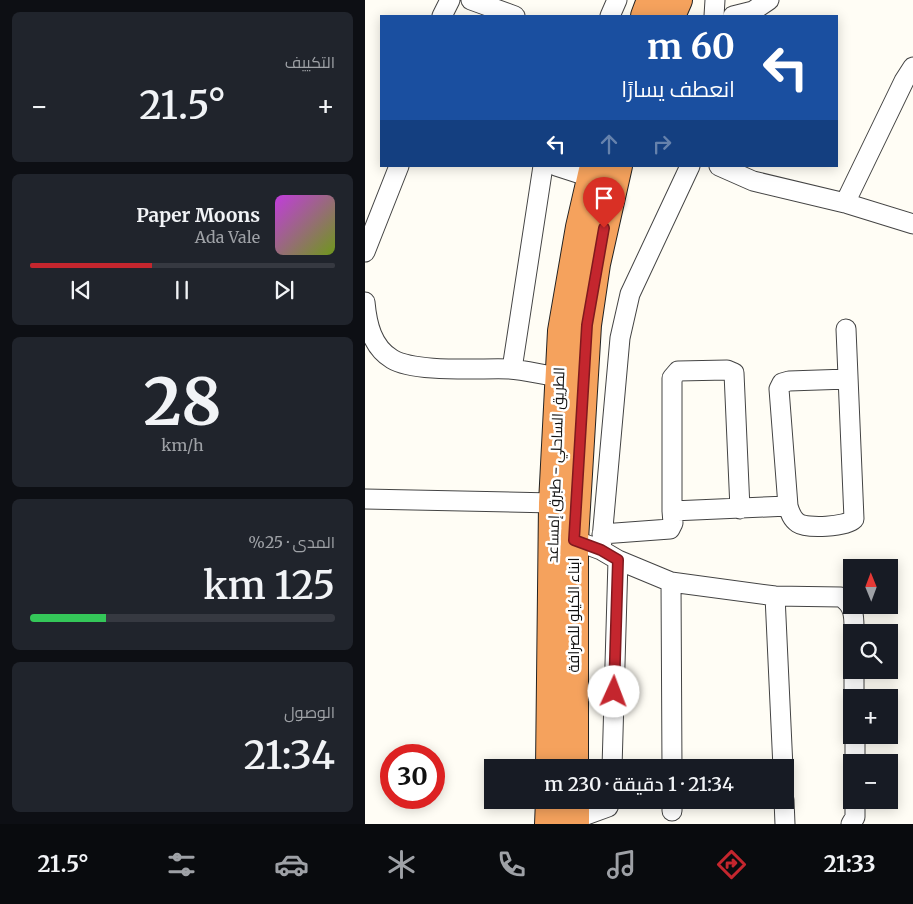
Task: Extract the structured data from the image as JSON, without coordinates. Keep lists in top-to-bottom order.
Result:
{
  "streets": {
    "highway": ["الطريق الساحلي - طبرق إمساعد", "ابناء الكيلو للصرافة"]
  },
  "north": "top",
  "page": {
    "tile": [
      "التكييف",
      ["28", "km/h"],
      ["المدى · 25%", "125 km"],
      ["الوصول", "21:34"]
    ],
    "turn": ["60 m", "انعطف يسارًا"],
    "heat": ["−", "21.5°", "+"],
    "song": ["Paper Moons", "Ada Vale"],
    "map_buttons": ["+", "−"],
    "limit": "30",
    "trip": "21:34 · 1 دقيقة · 230 m",
    "tabs": ["21:33", "21.5°"]
  }
}
